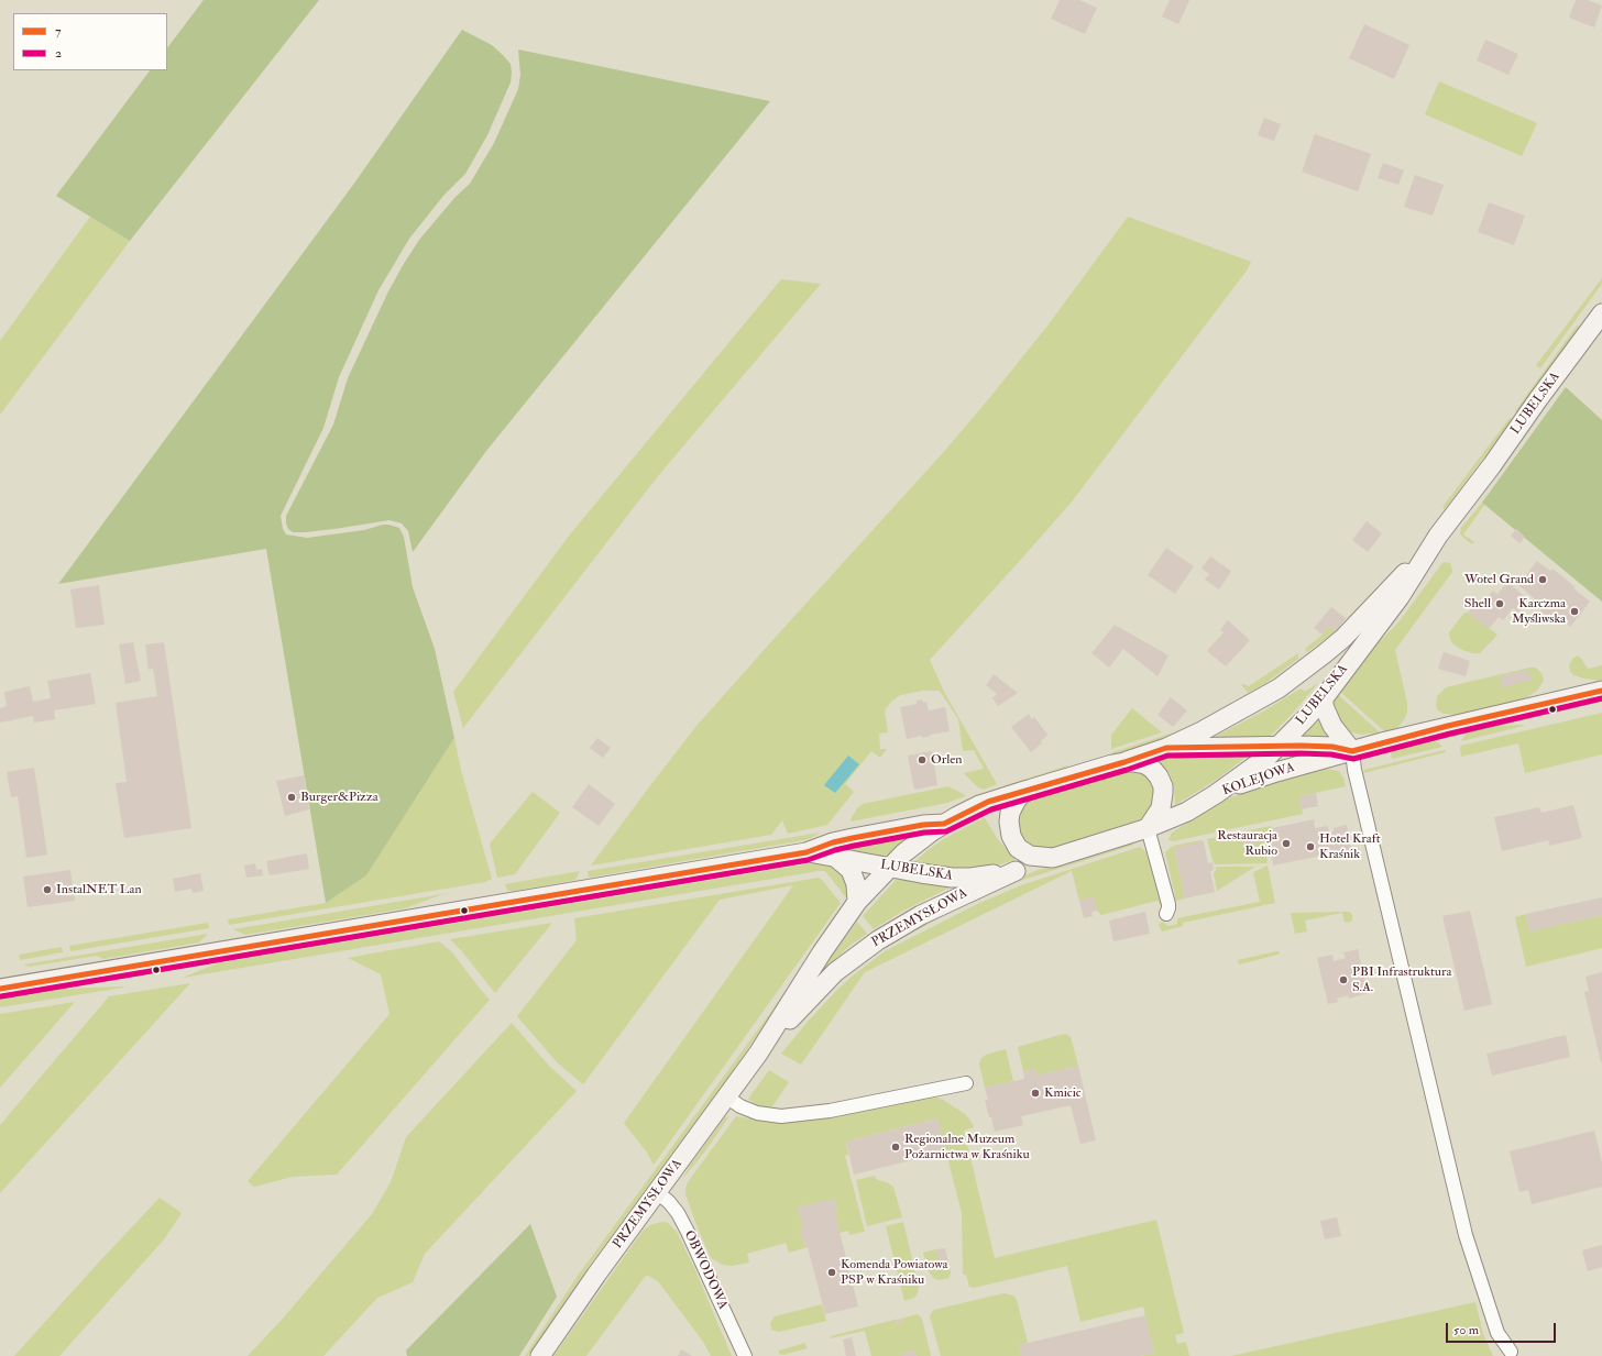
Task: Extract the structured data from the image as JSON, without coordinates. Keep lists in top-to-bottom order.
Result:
{
  "streets": {
    "main road": ["LUBELSKA", "KOLEJOWA", "PRZEMYSŁOWA"],
    "street": ["OBWODOWA"]
  },
  "crossings": [
    ["LUBELSKA", "KOLEJOWA"],
    ["LUBELSKA", "PRZEMYSŁOWA"],
    ["PRZEMYSŁOWA", "OBWODOWA"]
  ],
  "places": [
    "Wotel Grand",
    "Shell",
    "Karczma Myśliwska",
    "Orlen",
    "Burger&Pizza",
    "Restauracja Rubio",
    "Hotel Kraft Kraśnik",
    "InstalNET Lan",
    "PBI Infrastruktura S.A.",
    "Kmicic",
    "Regionalne Muzeum Pożarnictwa w Kraśniku",
    "Komenda Powiatowa PSP w Kraśniku"
  ],
  "lines": ["transit line 7", "transit line 2"],
  "legend": ["7", "2"],
  "scale_bar": "50 m"
}
